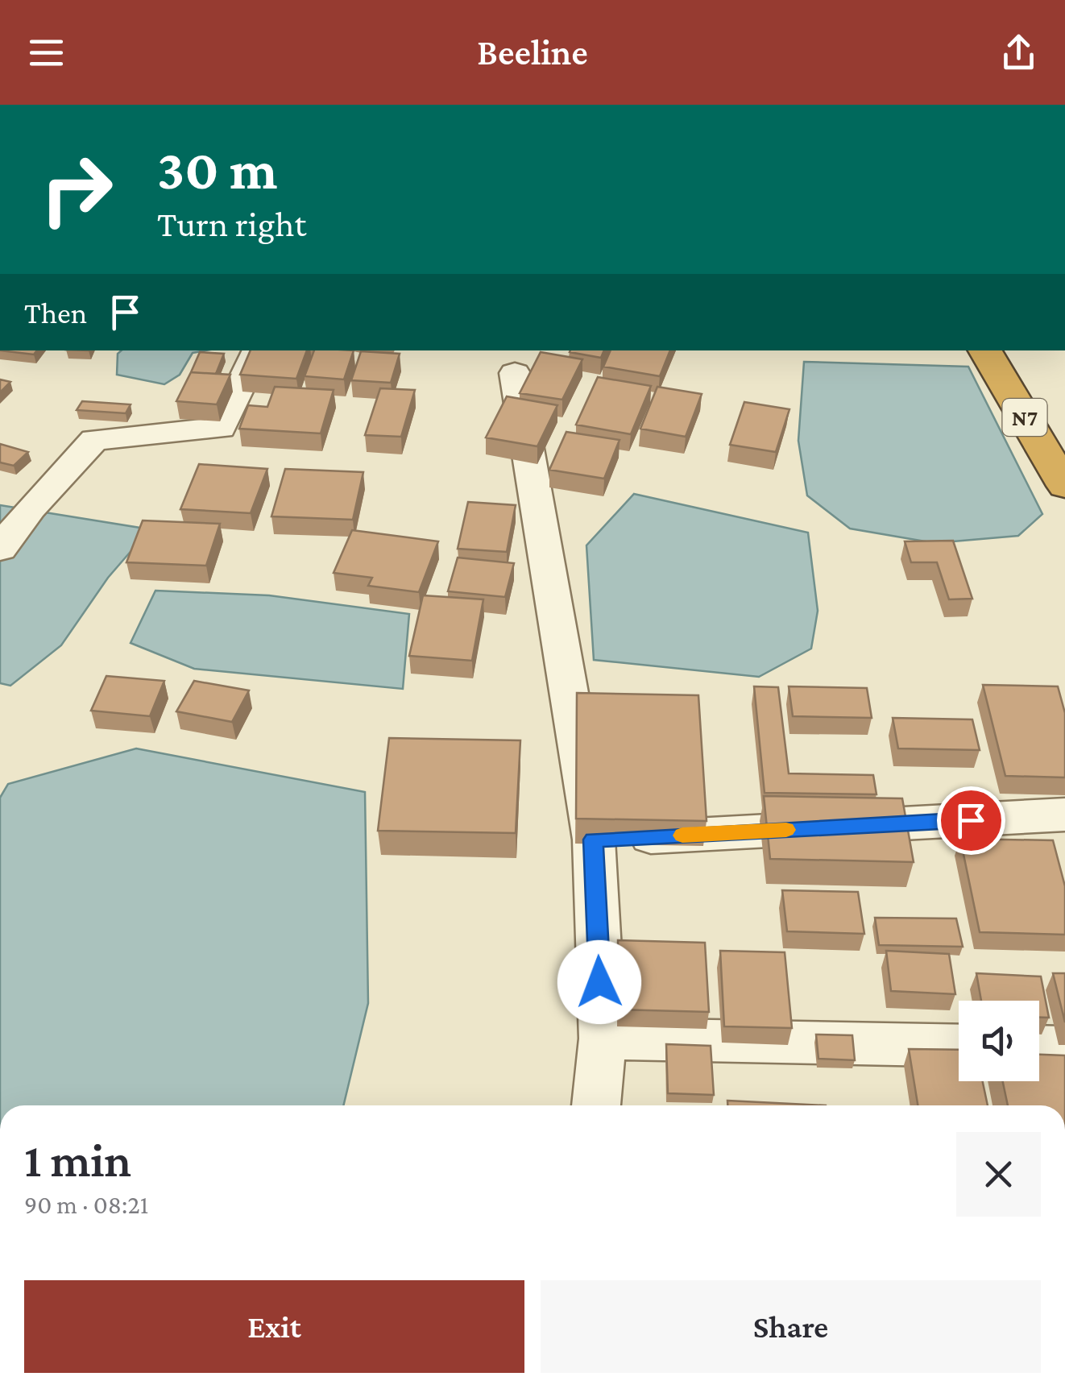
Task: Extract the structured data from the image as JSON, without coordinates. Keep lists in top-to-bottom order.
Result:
{
  "streets": {
    "highway": ["N7"]
  },
  "page": {
    "header": "Beeline",
    "turn": ["30 m", "Turn right"],
    "then": "Then",
    "heading": ["1 min", "90 m · 08:21"],
    "buttons": ["Exit", "Share"]
  }
}
